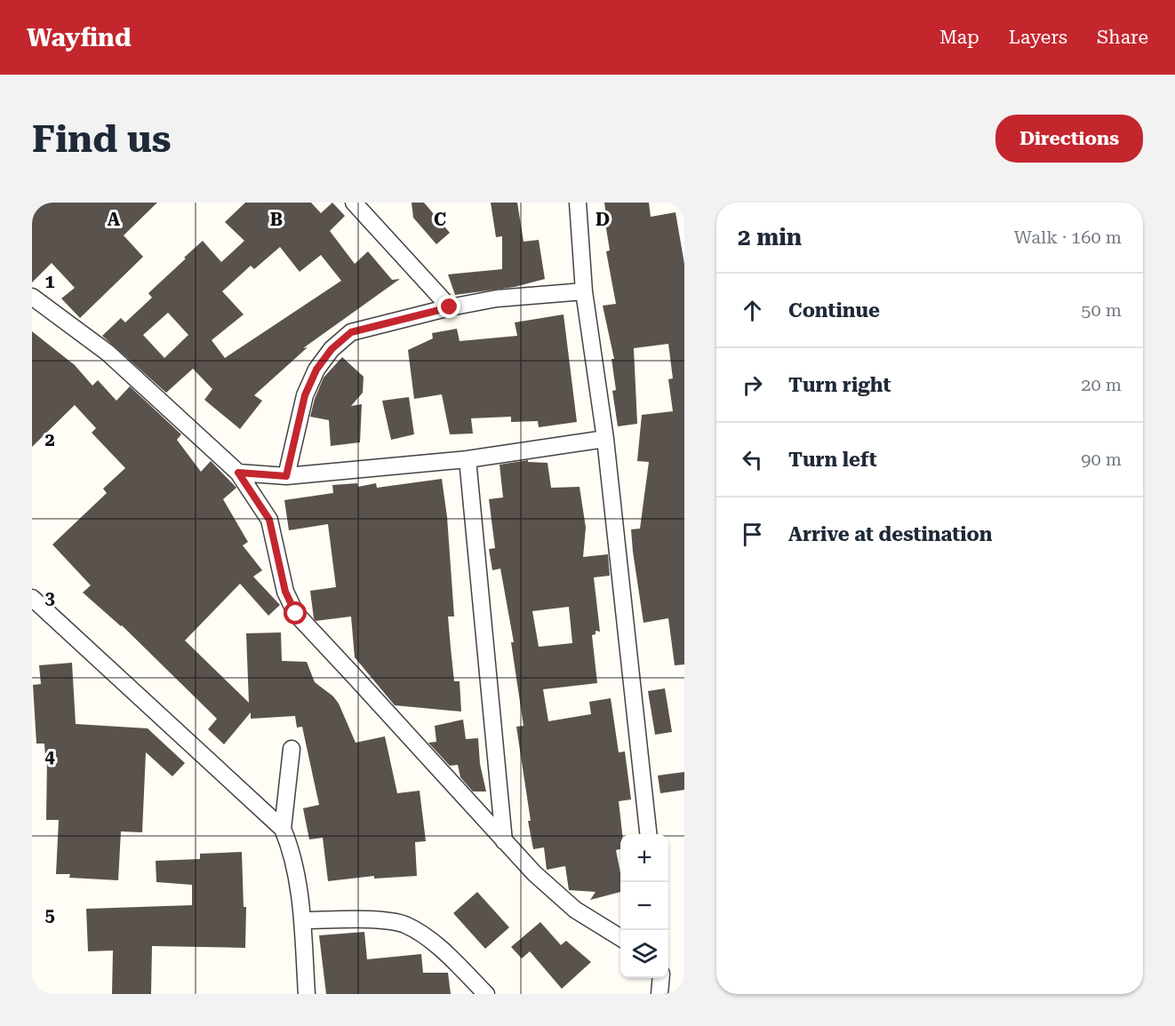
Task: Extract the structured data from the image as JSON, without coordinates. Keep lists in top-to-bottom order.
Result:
{
  "page": {
    "header": "Wayfind",
    "nav": ["Map", "Layers", "Share"],
    "buttons": "Directions",
    "title": "Find us",
    "heading": ["2 min", "Walk · 160 m"],
    "list": [
      ["Continue", "50 m"],
      ["Turn right", "20 m"],
      ["Turn left", "90 m"],
      "Arrive at destination"
    ],
    "map_buttons": ["+", "−"]
  },
  "grid": {
    "columns": [
      "A",
      "B",
      "C",
      "D"
    ],
    "rows": [
      "1",
      "2",
      "3",
      "4",
      "5"
    ]
  }
}
